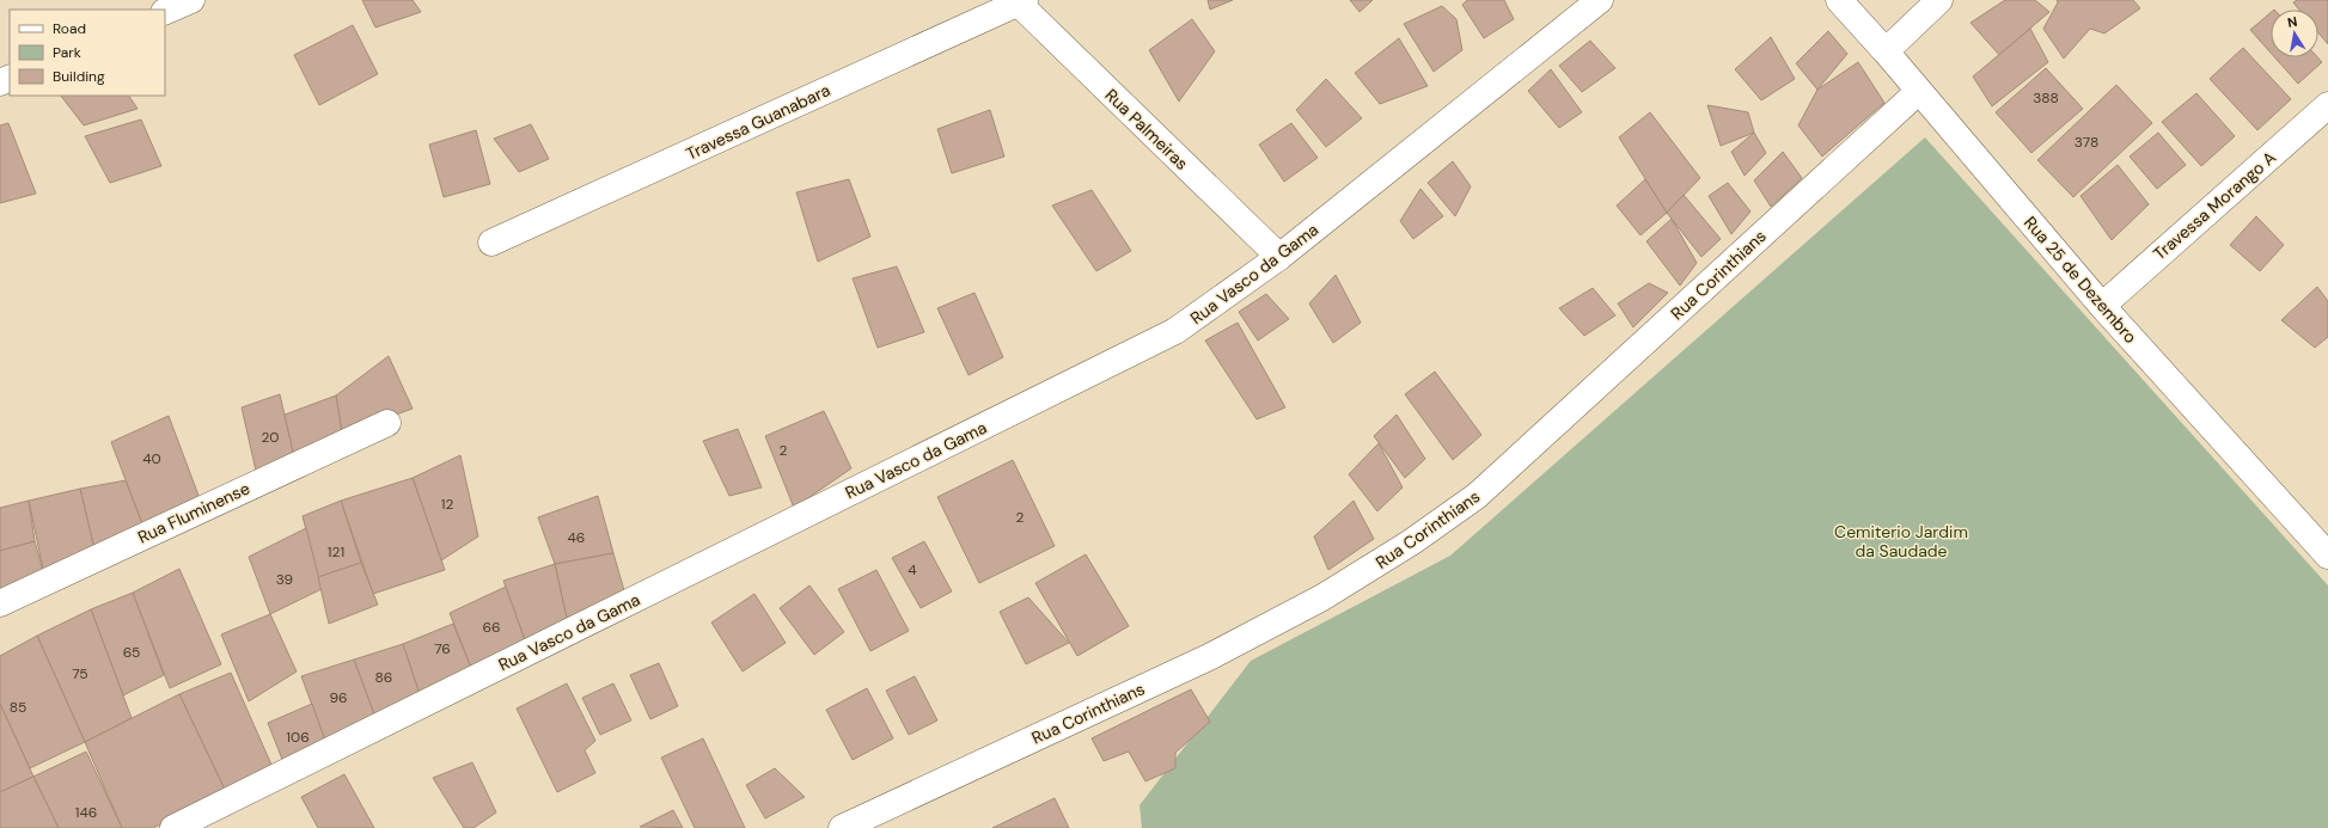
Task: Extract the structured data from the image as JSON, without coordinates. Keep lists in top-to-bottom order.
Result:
{
  "streets": {
    "street": [
      "Travessa Guanabara",
      "Rua Palmeiras",
      "Travessa Morango A",
      "Rua Vasco da Gama",
      "Rua Corinthians",
      "Rua 25 de Dezembro",
      "Rua Fluminense"
    ]
  },
  "crossings": [
    ["Travessa Guanabara", "Rua Palmeiras"],
    ["Rua Palmeiras", "Rua Vasco da Gama"],
    ["Travessa Morango A", "Rua 25 de Dezembro"],
    ["Rua Corinthians", "Rua 25 de Dezembro"]
  ],
  "parks": ["Cemiterio Jardim da Saudade"],
  "house_numbers": [
    "388",
    "378",
    "20",
    "2",
    "40",
    "12",
    "2",
    "46",
    "121",
    "4",
    "39",
    "66",
    "76",
    "65",
    "75",
    "86",
    "96",
    "85",
    "106",
    "146"
  ],
  "legend": ["Road", "Park", "Building"],
  "north": "top"
}
